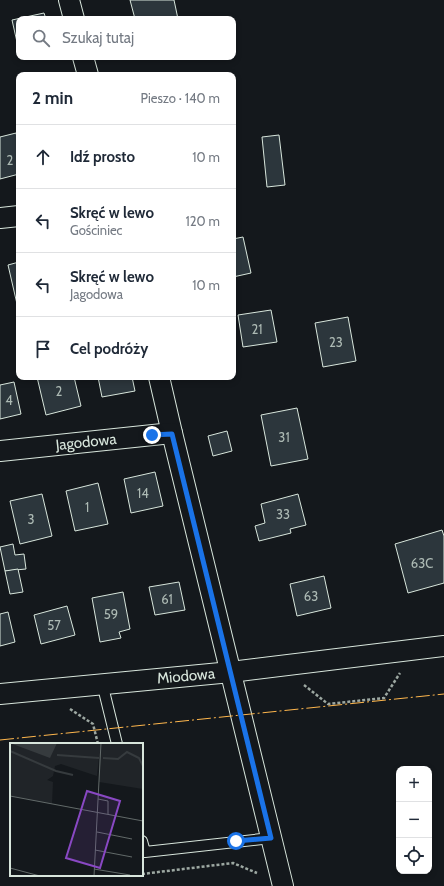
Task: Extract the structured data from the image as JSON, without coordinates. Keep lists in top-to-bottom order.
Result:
{
  "streets": {
    "street": ["Jagodowa", "Miodowa"]
  },
  "house_numbers": [
    "2",
    "21",
    "23",
    "2",
    "4",
    "31",
    "14",
    "1",
    "33",
    "3",
    "63C",
    "63",
    "61",
    "59",
    "57"
  ],
  "page": {
    "search": "Szukaj tutaj",
    "heading": ["2 min", "Pieszo · 140 m"],
    "list": [
      ["Idź prosto", "10 m"],
      ["Skręć w lewo", "Gościniec", "120 m"],
      ["Skręć w lewo", "Jagodowa", "10 m"],
      "Cel podróży"
    ],
    "map_buttons": ["+", "−"]
  }
}
